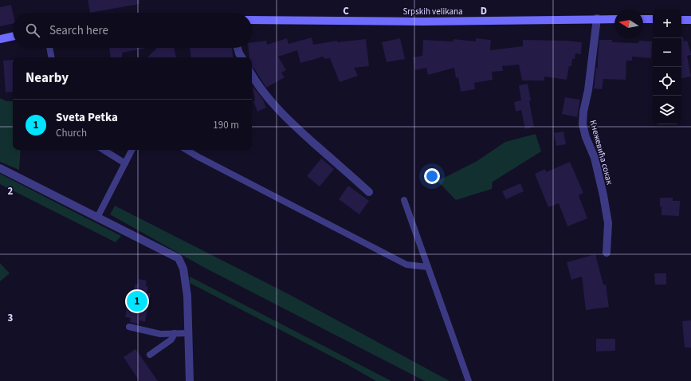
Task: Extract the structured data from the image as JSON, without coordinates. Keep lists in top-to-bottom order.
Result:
{
  "streets": {
    "main road": ["Srpskih velikana"],
    "street": ["Кнежевића сокак"]
  },
  "crossings": [
    ["Srpskih velikana", "Кнежевића сокак"]
  ],
  "north": "left",
  "page": {
    "map_buttons": ["+", "−"],
    "search": "Search here",
    "heading": "Nearby",
    "list": [
      {
        "mark": "1",
        "name": "Sveta Petka",
        "note": "Church",
        "value": "190 m"
      }
    ],
    "pins": "1"
  },
  "grid": {
    "columns": ["C", "D"],
    "rows": ["2", "3"]
  }
}
